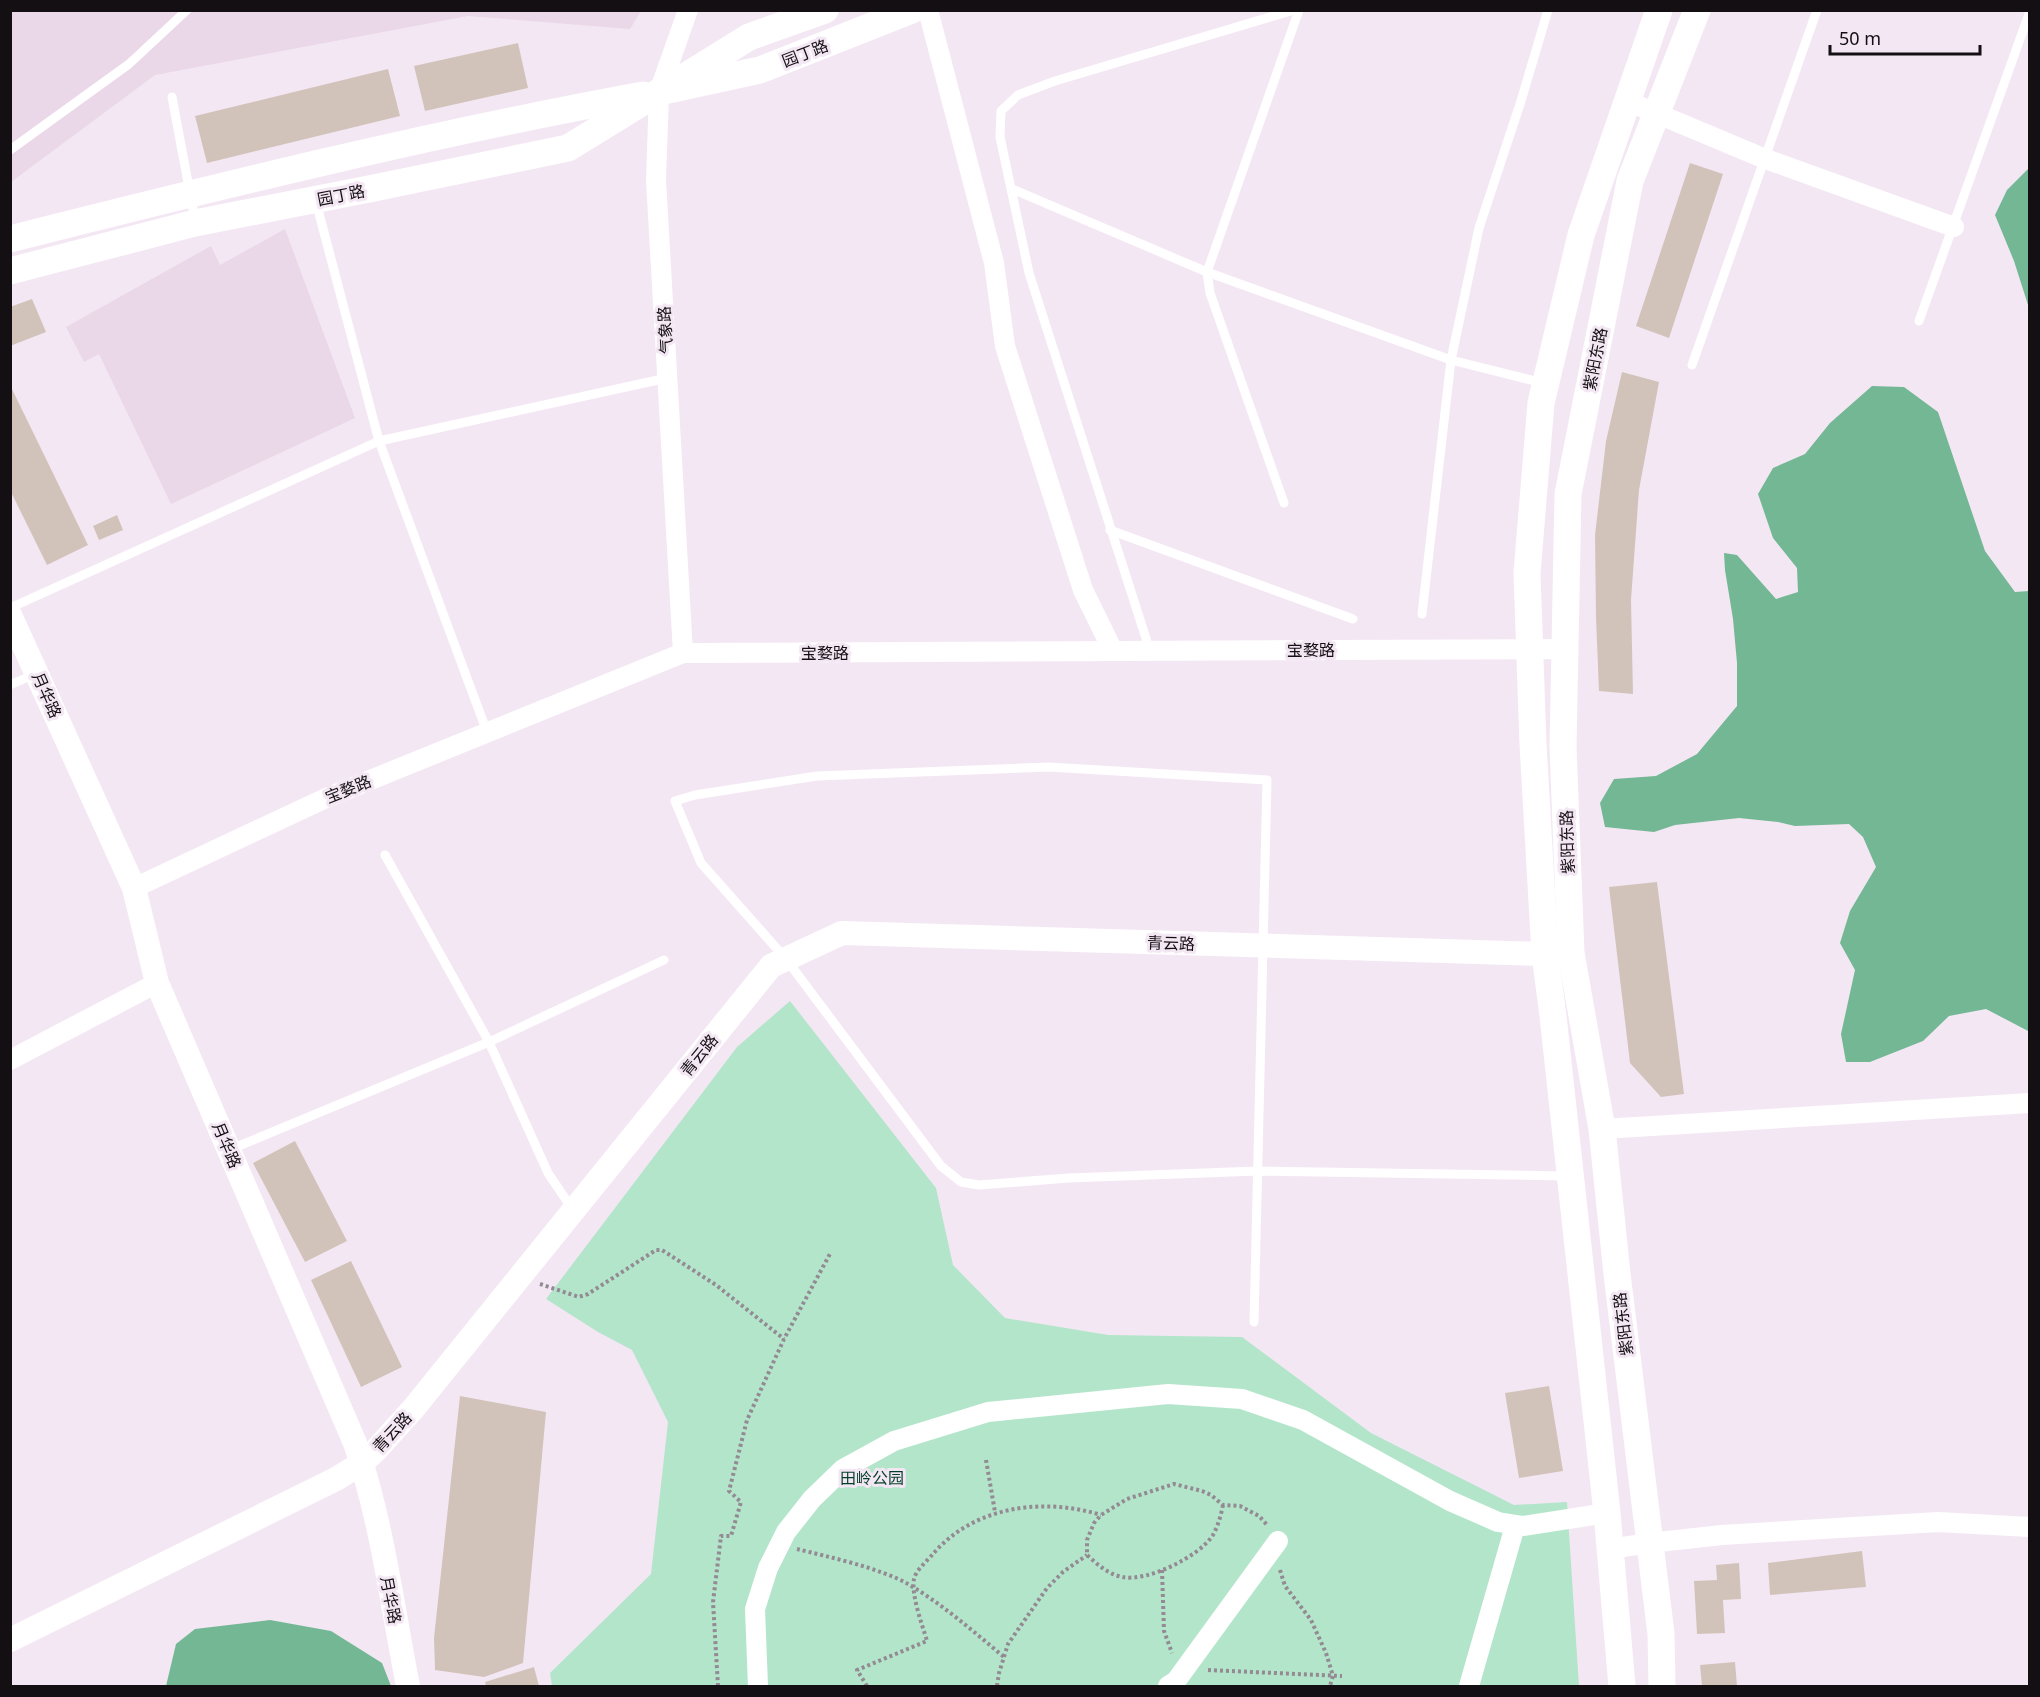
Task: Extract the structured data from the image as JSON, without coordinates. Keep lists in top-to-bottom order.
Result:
{
  "streets": {
    "main road": ["园丁路", "紫阳东路"],
    "street": [
      "气象路",
      "宝婺路",
      "月华路",
      "青云路"
    ]
  },
  "crossings": [
    ["园丁路", "气象路"],
    ["气象路", "宝婺路"],
    ["紫阳东路", "宝婺路"],
    ["紫阳东路", "青云路"],
    ["宝婺路", "月华路"],
    ["月华路", "青云路"]
  ],
  "parks": ["田岭公园"],
  "scale_bar": "50 m"
}
